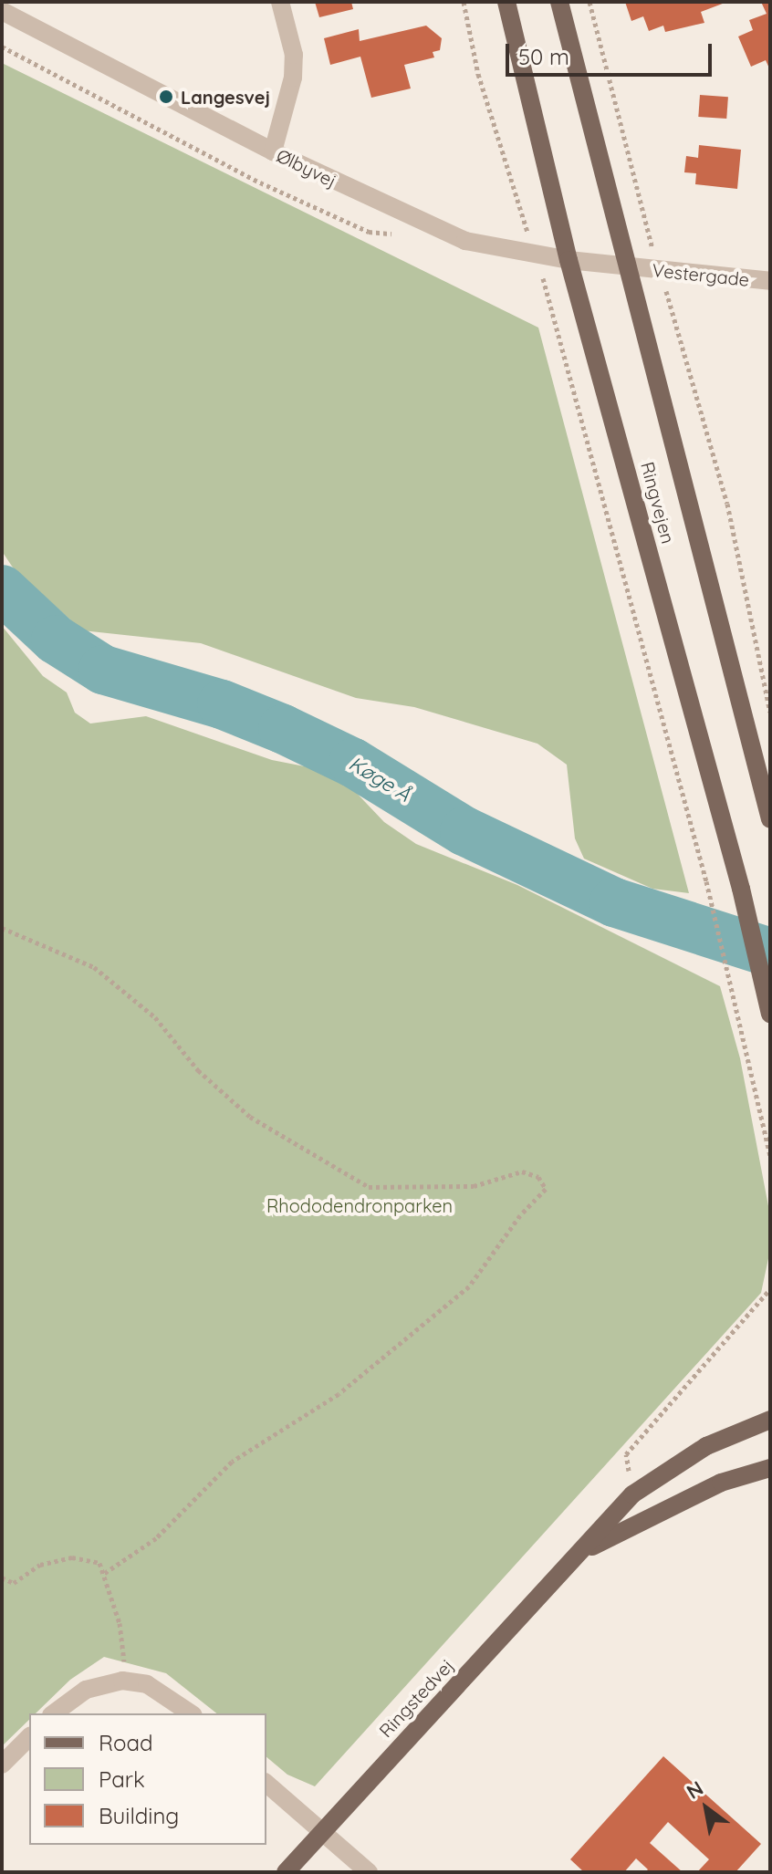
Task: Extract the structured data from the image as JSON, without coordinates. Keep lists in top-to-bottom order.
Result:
{
  "streets": {
    "main road": ["Ringvejen", "Ringstedvej"],
    "street": ["Ølbyvej", "Vestergade"]
  },
  "crossings": [
    ["Ølbyvej", "Vestergade"],
    ["Ølbyvej", "Ringvejen"],
    ["Vestergade", "Ringvejen"]
  ],
  "water": ["Køge Å"],
  "parks": ["Rhododendronparken"],
  "places": ["Langesvej"],
  "legend": ["Road", "Park", "Building"],
  "scale_bar": "50 m",
  "north": "top left"
}
